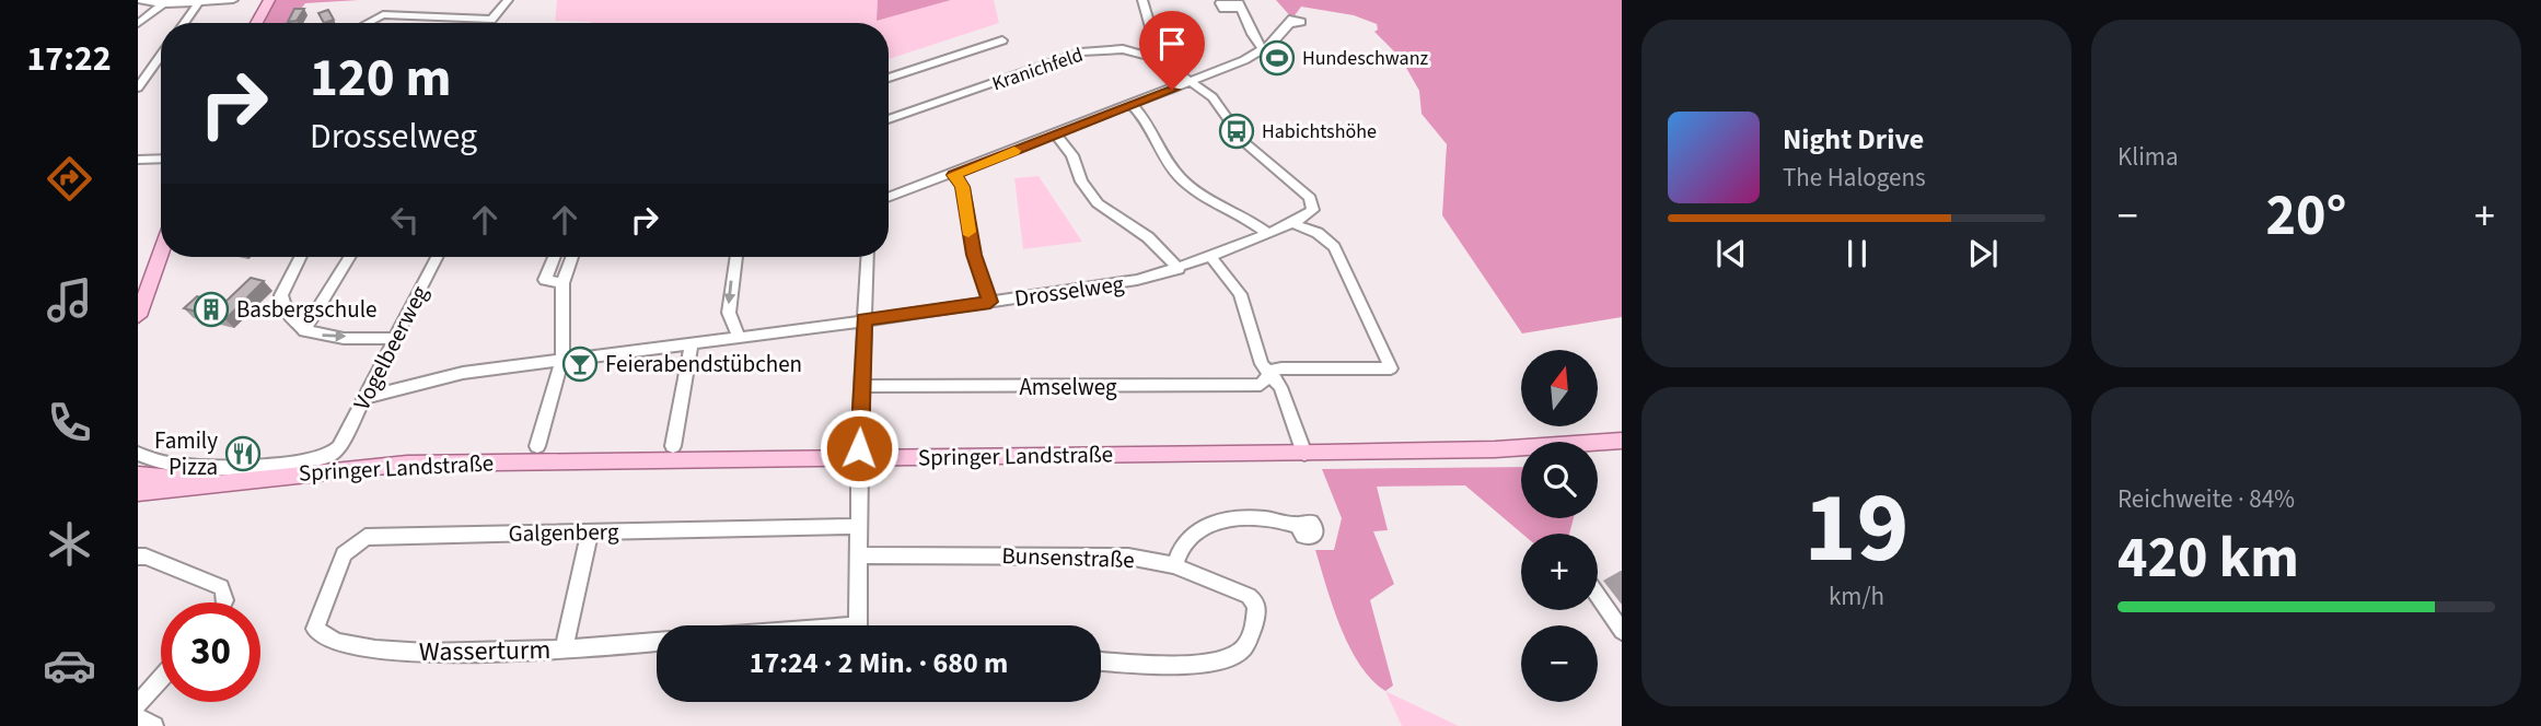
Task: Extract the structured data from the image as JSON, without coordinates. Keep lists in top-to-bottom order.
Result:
{
  "streets": {
    "main road": ["Springer Landstraße"],
    "street": [
      "Kranichfeld",
      "Drosselweg",
      "Vogelbeerweg",
      "Amselweg",
      "Galgenberg",
      "Bunsenstraße",
      "Wasserturm"
    ]
  },
  "crossings": [
    ["Drosselweg", "Vogelbeerweg"],
    ["Galgenberg", "Wasserturm"]
  ],
  "places": {
    "sports": ["Hundeschwanz"],
    "bus stop": ["Habichtshöhe"],
    "building": ["Basbergschule"],
    "bar": ["Feierabendstübchen"],
    "restaurant": ["Family Pizza"]
  },
  "north": "top",
  "page": {
    "tabs": "17:22",
    "tile": [
      "Klima",
      ["19", "km/h"],
      ["Reichweite · 84%", "420 km"]
    ],
    "turn": ["120 m", "Drosselweg"],
    "song": ["Night Drive", "The Halogens"],
    "heat": ["−", "20°", "+"],
    "map_buttons": ["+", "−"],
    "limit": "30",
    "trip": "17:24 · 2 Min. · 680 m"
  }
}
